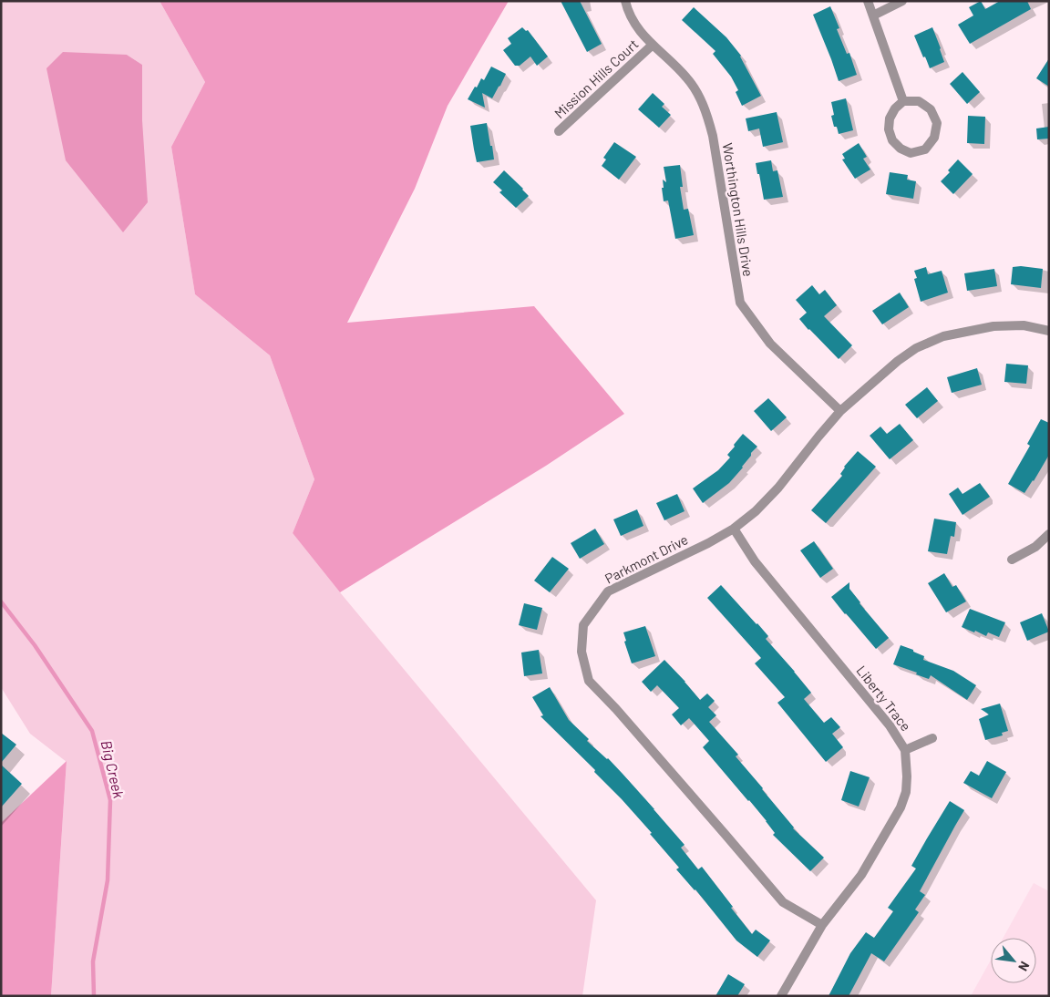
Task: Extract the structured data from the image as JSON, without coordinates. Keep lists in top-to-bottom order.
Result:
{
  "streets": {
    "street": [
      "Mission Hills Court",
      "Worthington Hills Drive",
      "Parkmont Drive",
      "Liberty Trace"
    ]
  },
  "crossings": [
    ["Mission Hills Court", "Worthington Hills Drive"],
    ["Worthington Hills Drive", "Parkmont Drive"],
    ["Parkmont Drive", "Liberty Trace"]
  ],
  "water": ["Big Creek"],
  "north": "bottom right"
}
